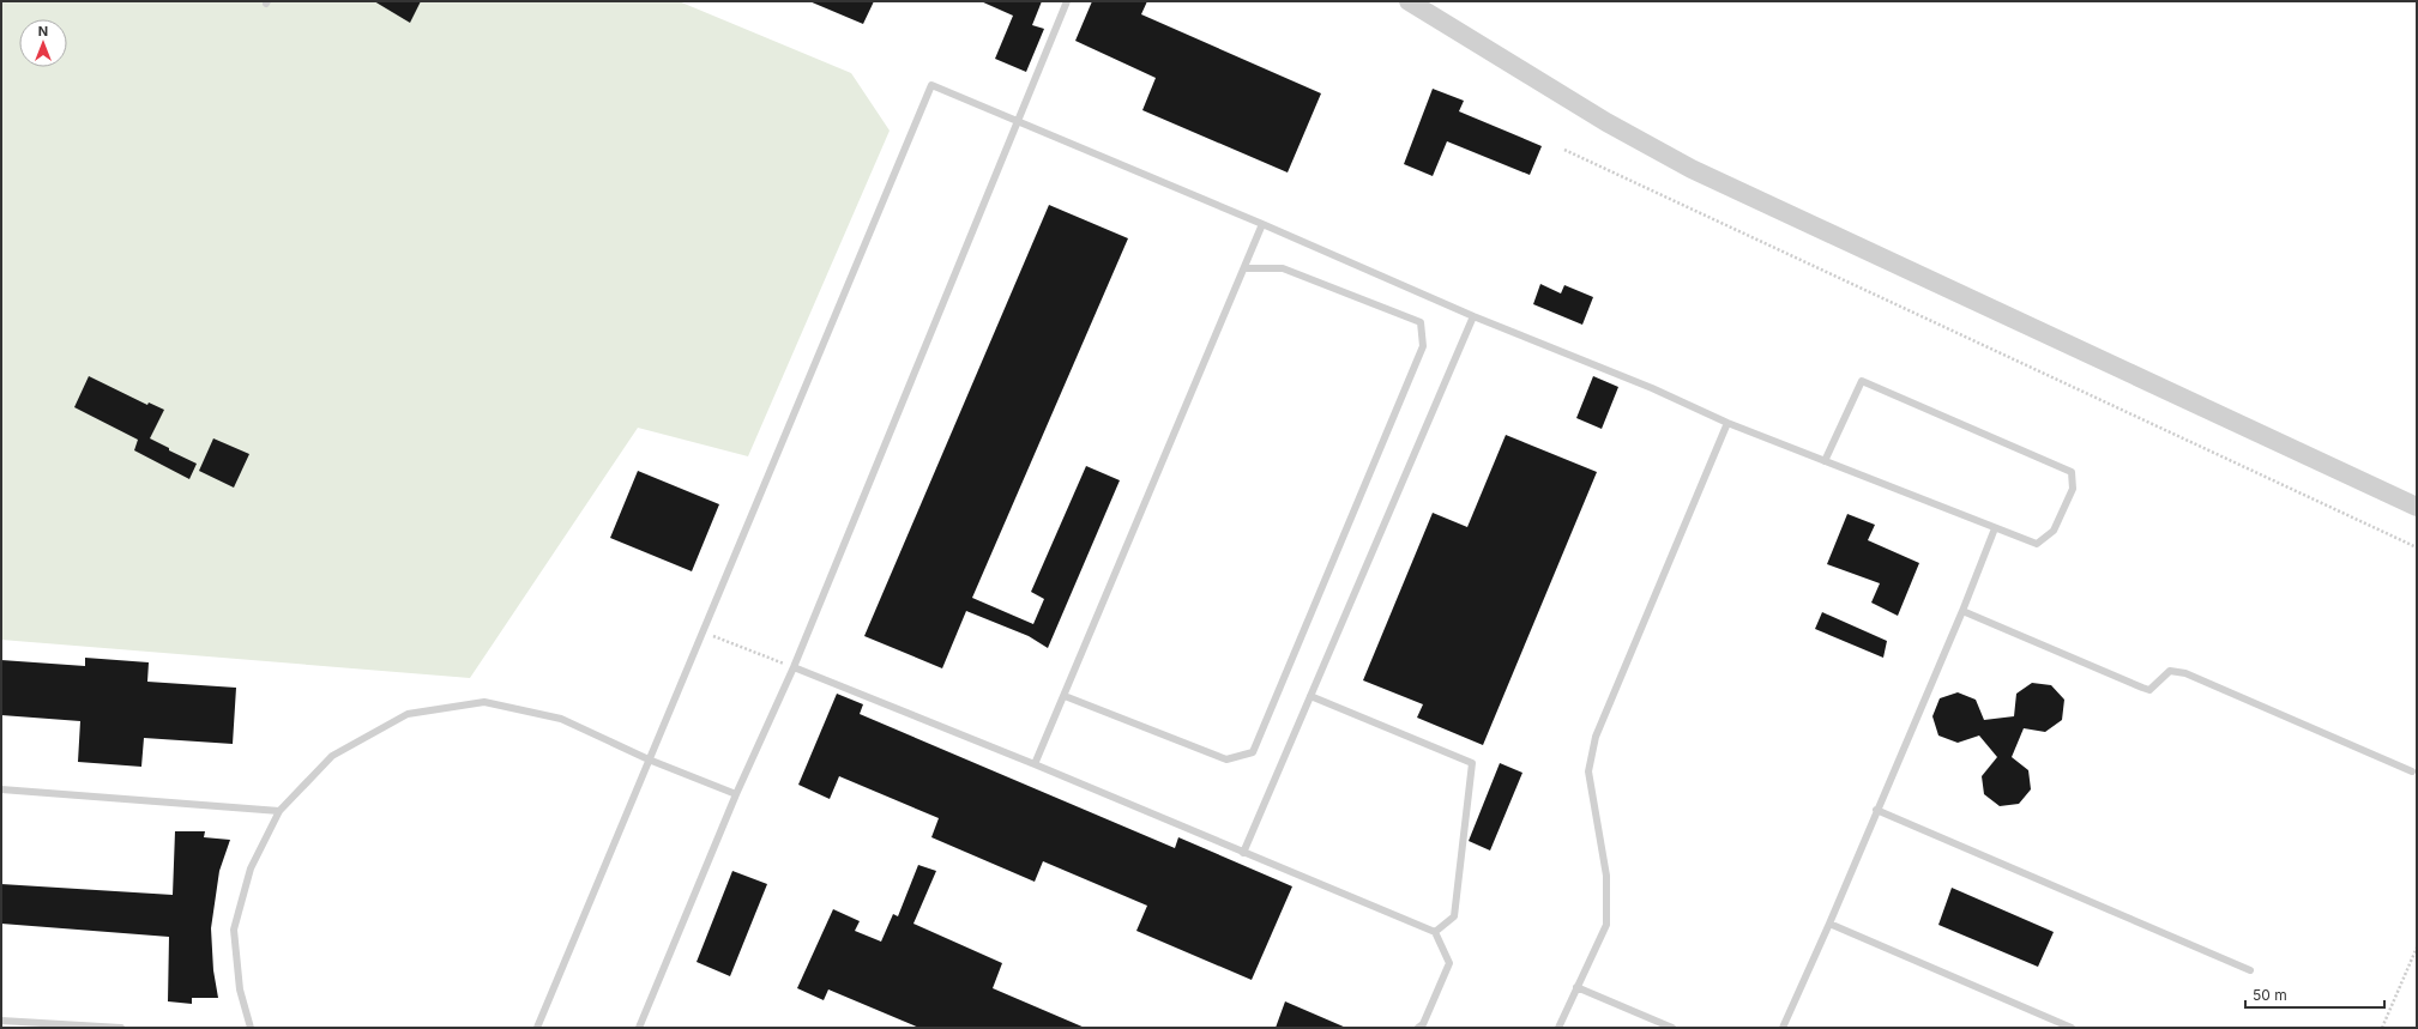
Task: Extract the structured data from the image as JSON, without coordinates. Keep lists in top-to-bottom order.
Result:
{
  "scale_bar": "50 m",
  "north": "top"
}
